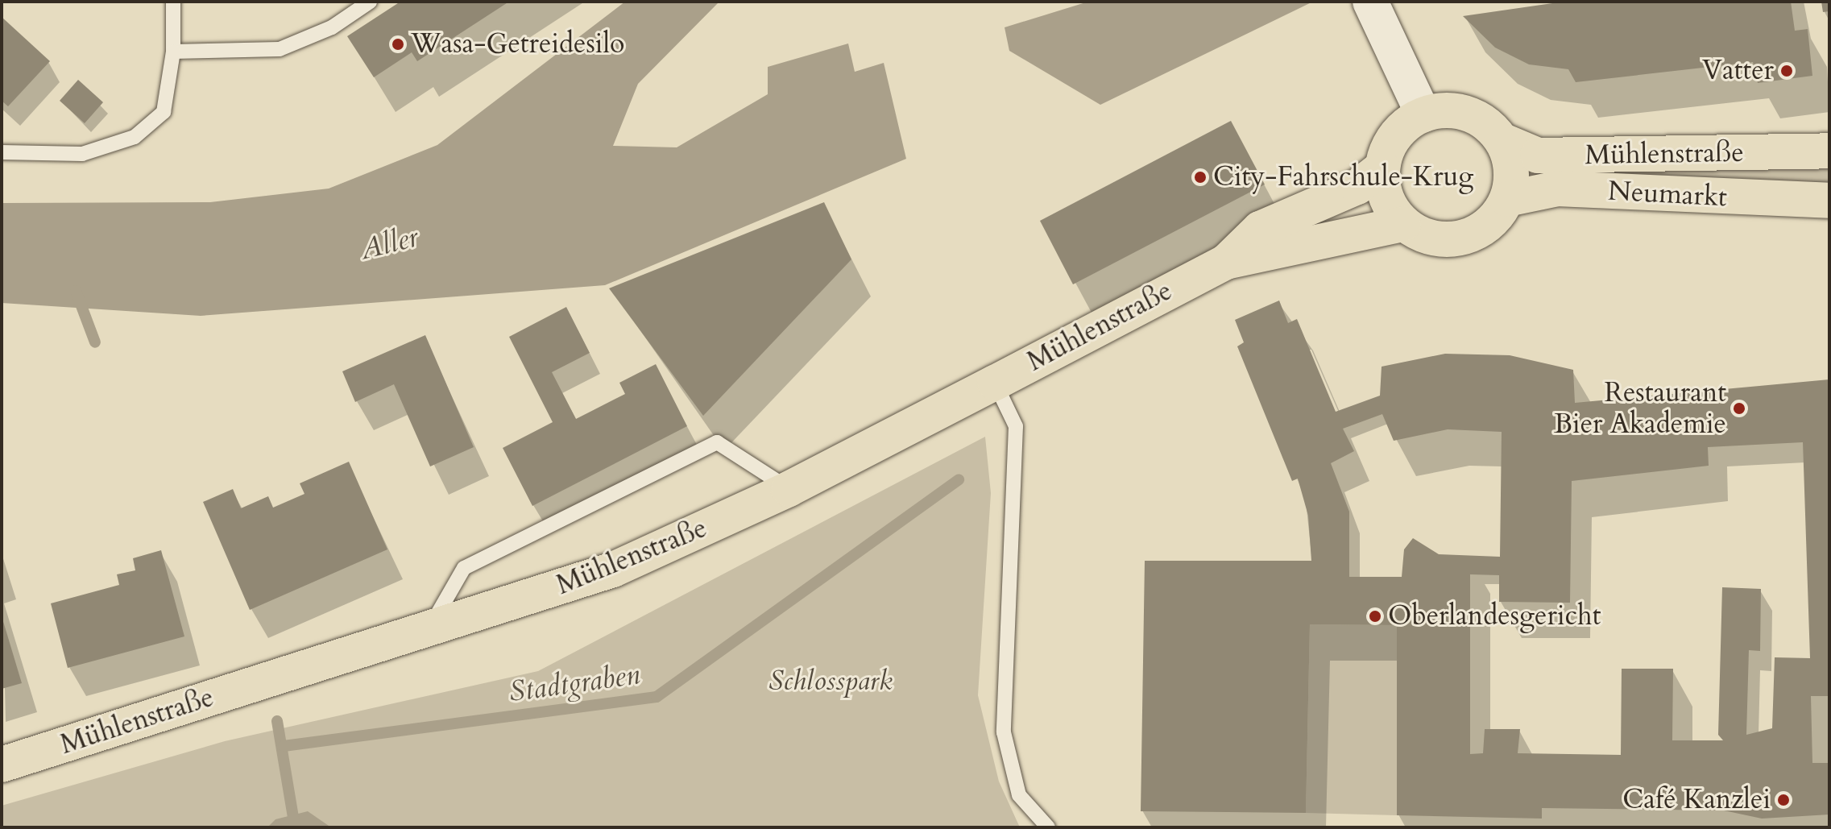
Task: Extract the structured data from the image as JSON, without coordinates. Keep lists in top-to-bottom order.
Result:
{
  "streets": {
    "main road": ["Mühlenstraße", "Neumarkt"]
  },
  "crossings": [
    ["Mühlenstraße", "Neumarkt"]
  ],
  "water": ["Aller", "Stadtgraben"],
  "parks": ["Schlosspark"],
  "places": [
    "Wasa-Getreidesilo",
    "Vatter",
    "City-Fahrschule-Krug",
    "Restaurant Bier Akademie",
    "Oberlandesgericht",
    "Café Kanzlei"
  ]
}
